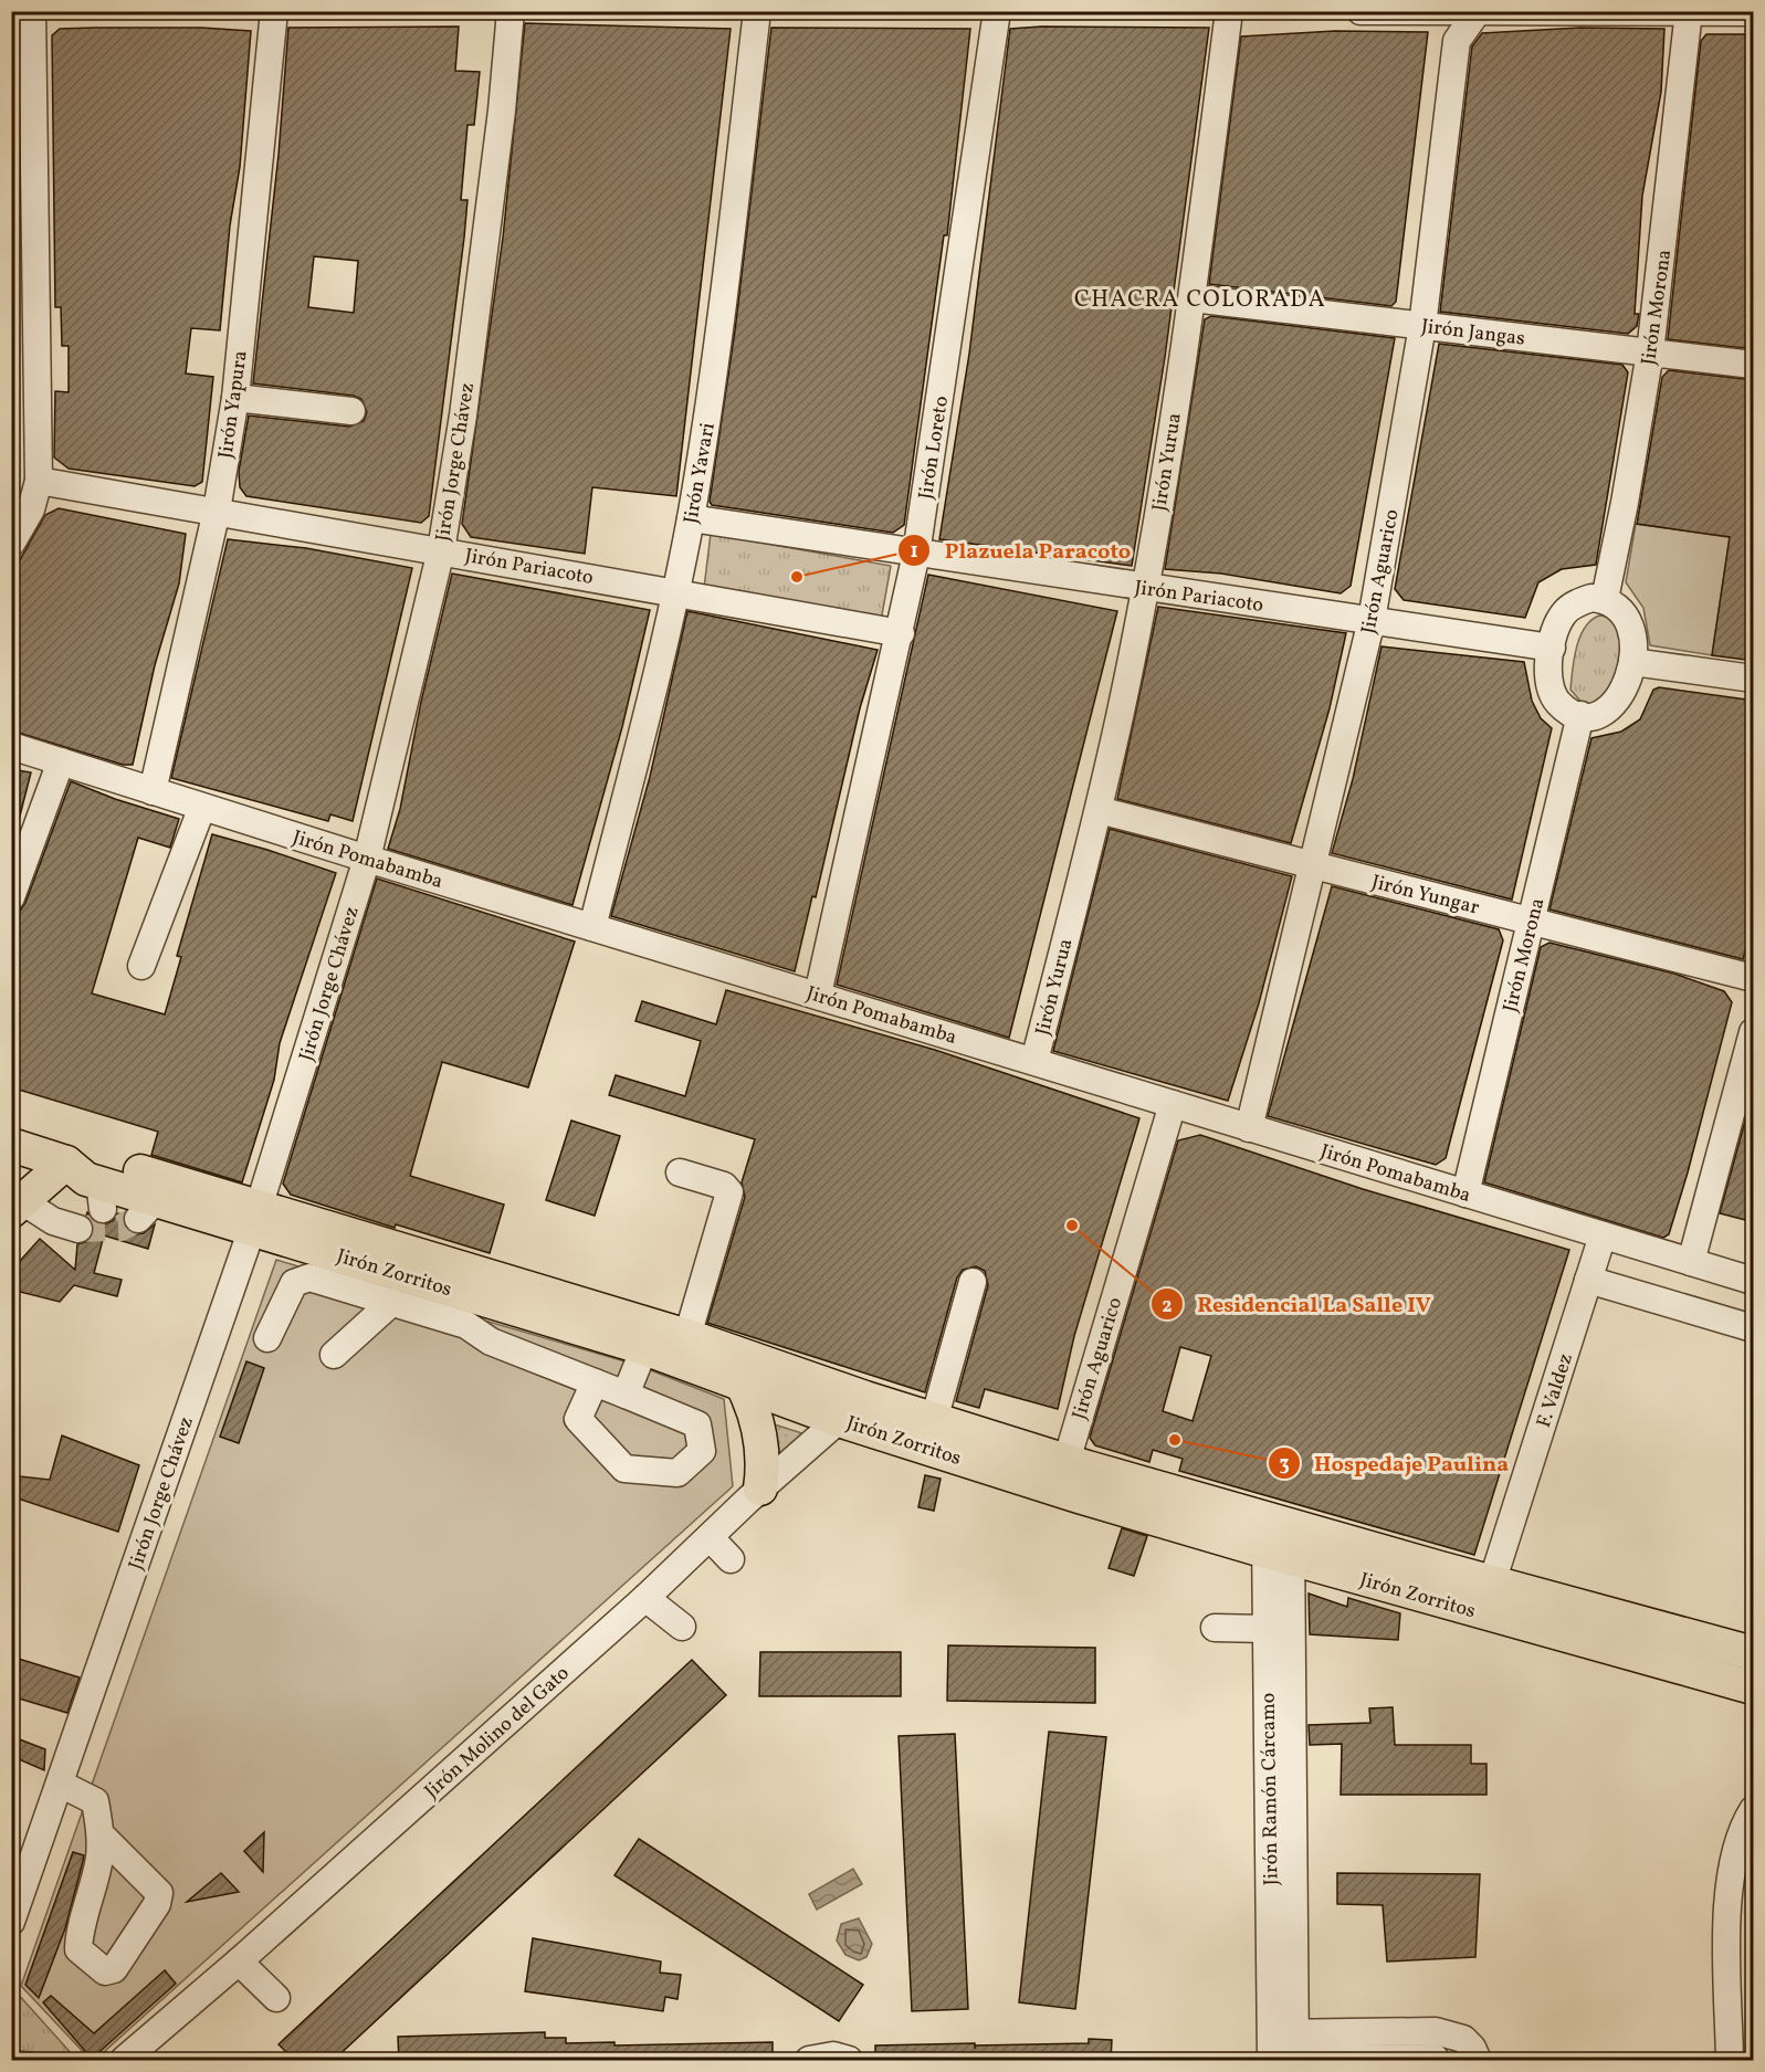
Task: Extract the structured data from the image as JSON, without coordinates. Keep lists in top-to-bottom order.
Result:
{
  "streets": {
    "main road": ["Jirón Zorritos"],
    "street": [
      "Jirón Morona",
      "Jirón Jangas",
      "Jirón Yapura",
      "Jirón Loreto",
      "Jirón Jorge Chávez",
      "Jirón Yurua",
      "Jirón Yavari",
      "Jirón Pariacoto",
      "Jirón Aguarico",
      "Jirón Pomabamba",
      "Jirón Yungar",
      "F. Valdez",
      "Jirón Molino del Gato",
      "Jirón Ramón Cárcamo"
    ]
  },
  "crossings": [
    ["Jirón Morona", "Jirón Jangas"],
    ["Jirón Morona", "Jirón Pariacoto"],
    ["Jirón Morona", "Jirón Pomabamba"],
    ["Jirón Morona", "Jirón Yungar"],
    ["Jirón Jangas", "Jirón Yurua"],
    ["Jirón Jangas", "Jirón Aguarico"],
    ["Jirón Yapura", "Jirón Pariacoto"],
    ["Jirón Yapura", "Jirón Pomabamba"],
    ["Jirón Loreto", "Jirón Pariacoto"],
    ["Jirón Loreto", "Jirón Pomabamba"],
    ["Jirón Jorge Chávez", "Jirón Pariacoto"],
    ["Jirón Jorge Chávez", "Jirón Pomabamba"],
    ["Jirón Jorge Chávez", "Jirón Zorritos"],
    ["Jirón Yurua", "Jirón Pariacoto"],
    ["Jirón Yurua", "Jirón Pomabamba"],
    ["Jirón Yurua", "Jirón Yungar"],
    ["Jirón Yavari", "Jirón Pariacoto"],
    ["Jirón Yavari", "Jirón Pomabamba"],
    ["Jirón Pariacoto", "Jirón Aguarico"],
    ["Jirón Aguarico", "Jirón Pomabamba"],
    ["Jirón Aguarico", "Jirón Yungar"],
    ["Jirón Aguarico", "Jirón Zorritos"],
    ["Jirón Pomabamba", "F. Valdez"],
    ["Jirón Zorritos", "F. Valdez"],
    ["Jirón Zorritos", "Jirón Molino del Gato"],
    ["Jirón Zorritos", "Jirón Ramón Cárcamo"]
  ],
  "districts": ["CHACRA COLORADA"],
  "places": ["Plazuela Paracoto", "Residencial La Salle IV", "Hospedaje Paulina"]
}
